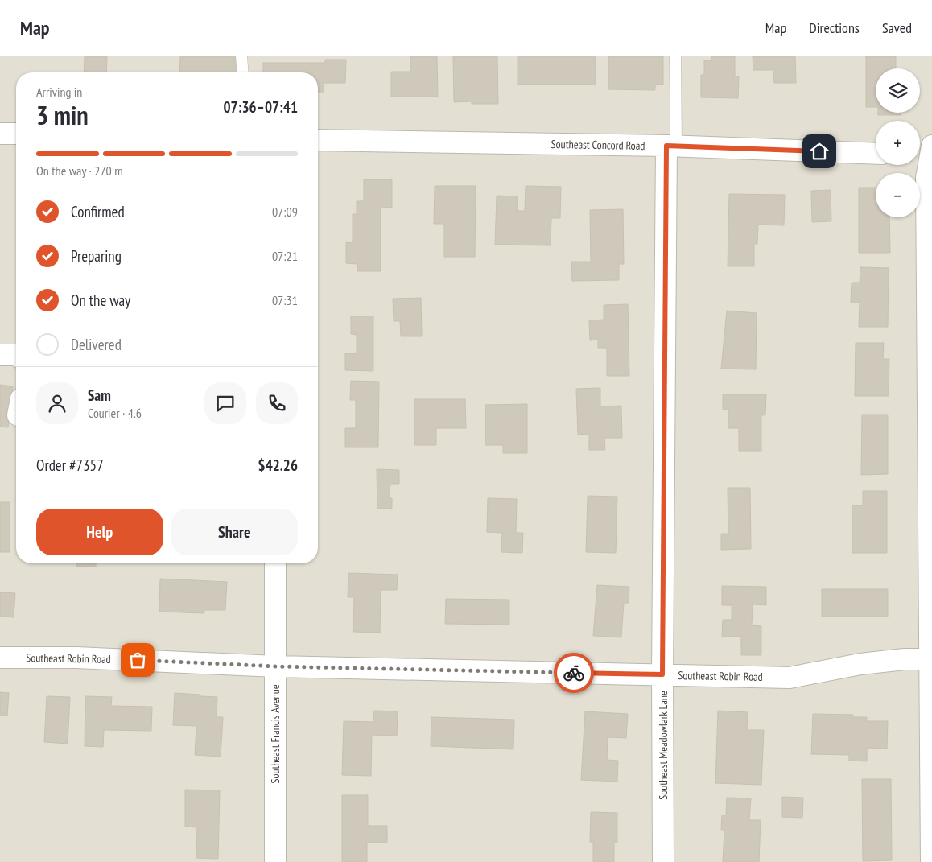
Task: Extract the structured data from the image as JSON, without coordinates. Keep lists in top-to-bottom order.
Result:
{
  "streets": {
    "street": [
      "Southeast Concord Road",
      "Southeast Robin Road",
      "Southeast Francis Avenue",
      "Southeast Meadowlark Lane"
    ]
  },
  "crossings": [
    ["Southeast Concord Road", "Southeast Meadowlark Lane"],
    ["Southeast Robin Road", "Southeast Francis Avenue"],
    ["Southeast Robin Road", "Southeast Meadowlark Lane"]
  ],
  "page": {
    "header": "Map",
    "nav": ["Map", "Directions", "Saved"],
    "map_buttons": ["+", "−"],
    "heading": ["3 min", "Arriving in", "07:36–07:41"],
    "panel": [
      "Sam",
      "Courier · 4.6",
      "Order #7357",
      "$42.26"
    ],
    "bar": "On the way · 270 m",
    "list": [
      ["Confirmed", "07:09"],
      ["Preparing", "07:21"],
      ["On the way", "07:31"],
      "Delivered"
    ],
    "buttons": ["Help", "Share"]
  }
}
